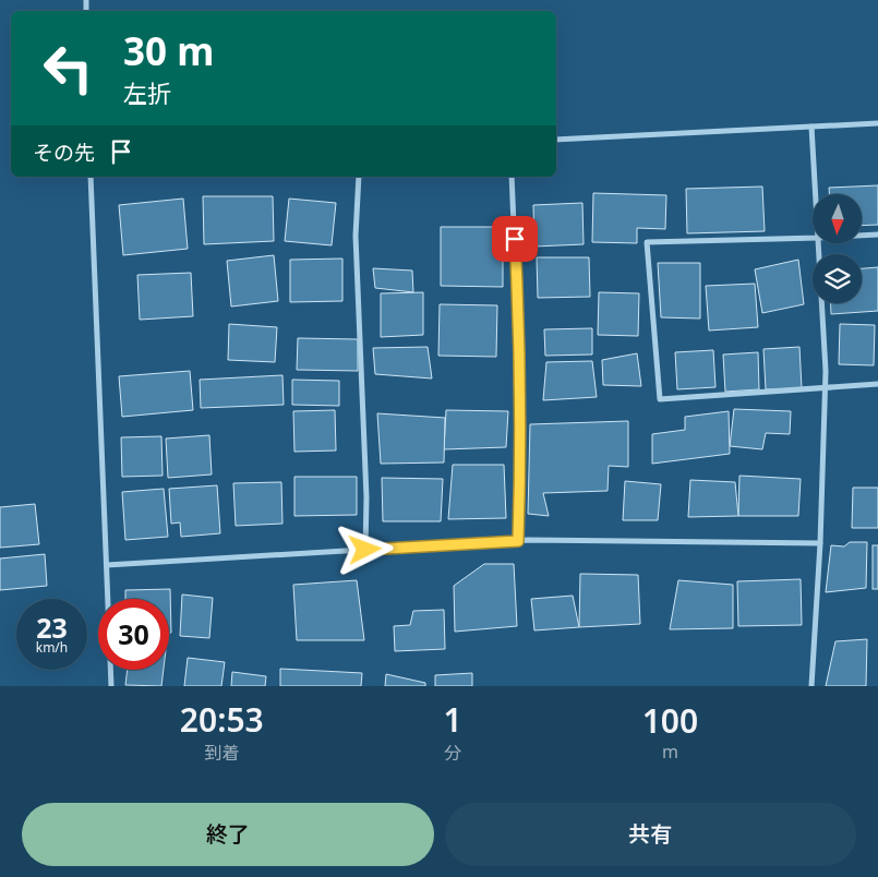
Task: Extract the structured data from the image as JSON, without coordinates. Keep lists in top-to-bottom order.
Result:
{
  "north": "bottom",
  "page": {
    "turn": ["30 m", "左折"],
    "then": "その先",
    "speed": "23 km/h",
    "limit": "30",
    "eta": [
      "20:53",
      "到着",
      "1",
      "分",
      "100",
      "m"
    ],
    "buttons": ["終了", "共有"]
  }
}
